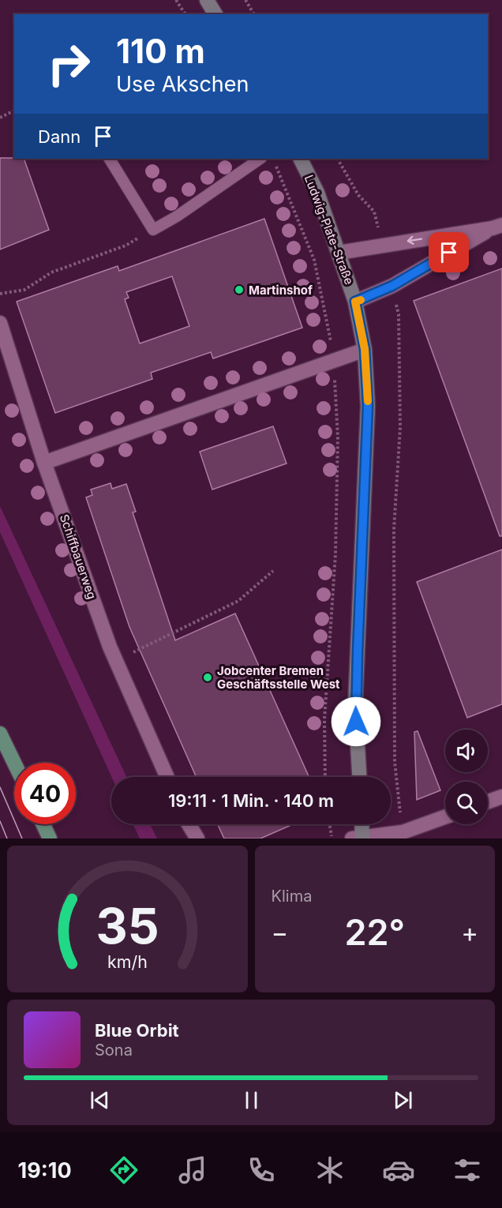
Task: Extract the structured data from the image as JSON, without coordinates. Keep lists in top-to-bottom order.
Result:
{
  "streets": {
    "street": ["Ludwig-Plate-Straße", "Schiffbauerweg"]
  },
  "places": ["Martinshof", "Jobcenter Bremen Geschäftsstelle West"],
  "page": {
    "turn": ["110 m", "Use Akschen"],
    "then": "Dann",
    "limit": "40",
    "trip": "19:11 · 1 Min. · 140 m",
    "tile": "Klima",
    "heat": ["−", "22°", "+"],
    "song": ["Blue Orbit", "Sona"],
    "tabs": "19:10",
    "gauge": ["35", "km/h"]
  }
}
